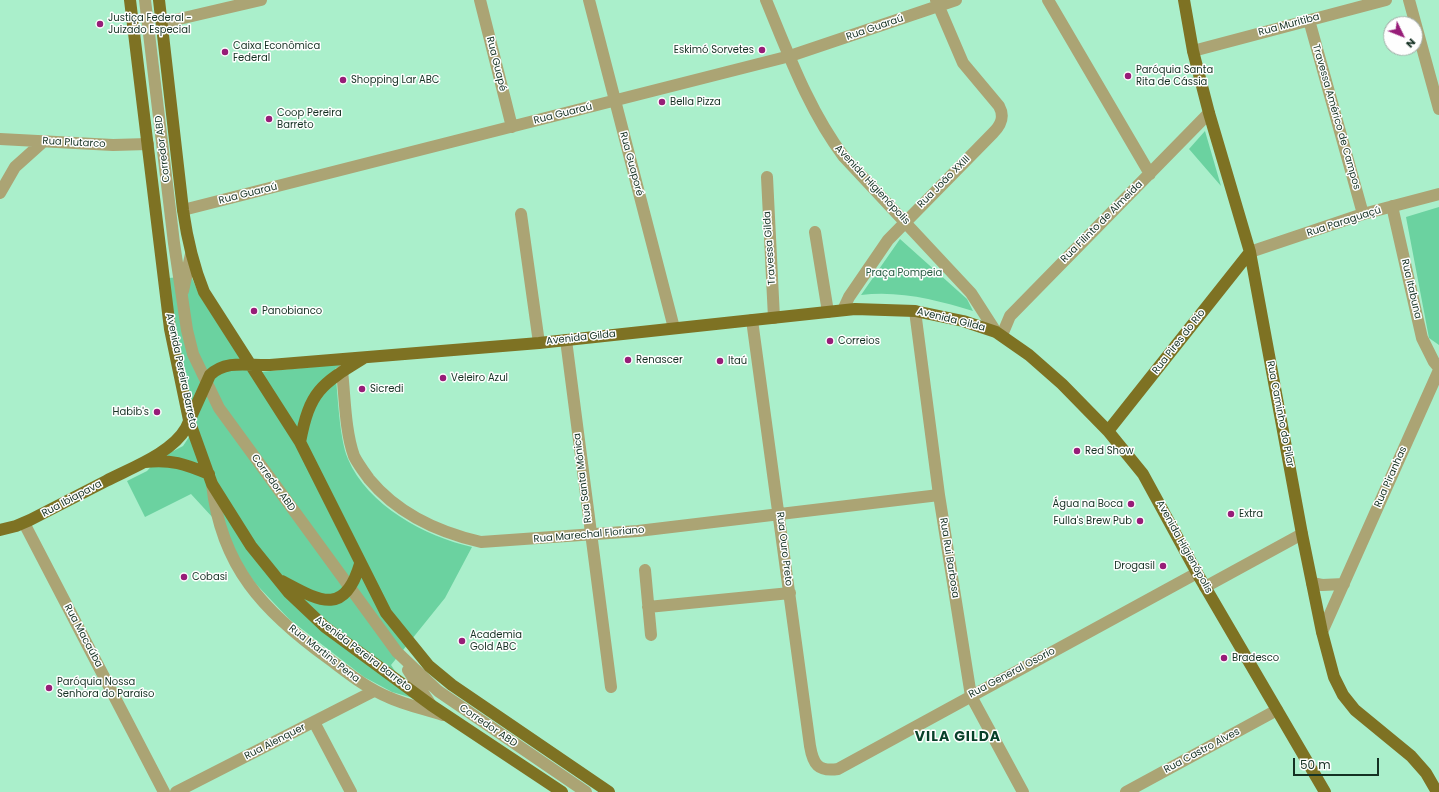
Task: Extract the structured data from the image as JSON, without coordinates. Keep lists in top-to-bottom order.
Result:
{
  "streets": {
    "main road": [
      "Avenida Higienópolis",
      "Avenida Gilda",
      "Rua Pires do Rio",
      "Avenida Pereira Barreto",
      "Rua Caminho do Pilar",
      "Rua Ibiapava"
    ],
    "street": [
      "Rua Muritiba",
      "Rua Guaraú",
      "Rua Guapé",
      "Travessa Américo de Campos",
      "Rua Plutarco",
      "Corredor ABD",
      "Rua Guaporé",
      "Rua João XXIII",
      "Rua Filinto de Almeida",
      "Rua Paraguaçú",
      "Travessa Gilda",
      "Rua Itabuna",
      "Rua Piranhas",
      "Rua Santa Mônica",
      "Rua Marechal Floriano",
      "Rua Ouro Preto",
      "Rua Rui Barbosa",
      "Rua Macaúba",
      "Rua Martins Pena",
      "Rua General Osorio",
      "Rua Alenquer",
      "Rua Castro Alves"
    ]
  },
  "crossings": [
    ["Rua Muritiba", "Travessa Américo de Campos"],
    ["Rua Muritiba", "Rua Caminho do Pilar"],
    ["Rua Guaraú", "Rua Guapé"],
    ["Rua Guaraú", "Rua Guaporé"],
    ["Rua Guaraú", "Rua João XXIII"],
    ["Rua Guaraú", "Avenida Higienópolis"],
    ["Travessa Américo de Campos", "Rua Paraguaçú"],
    ["Rua Plutarco", "Avenida Pereira Barreto"],
    ["Corredor ABD", "Avenida Gilda"],
    ["Corredor ABD", "Avenida Pereira Barreto"],
    ["Rua Guaporé", "Avenida Gilda"],
    ["Rua João XXIII", "Avenida Higienópolis"],
    ["Rua João XXIII", "Avenida Gilda"],
    ["Avenida Higienópolis", "Rua Filinto de Almeida"],
    ["Avenida Higienópolis", "Avenida Gilda"],
    ["Avenida Higienópolis", "Rua Pires do Rio"],
    ["Avenida Higienópolis", "Rua General Osorio"],
    ["Avenida Higienópolis", "Rua Castro Alves"],
    ["Rua Filinto de Almeida", "Avenida Gilda"],
    ["Rua Filinto de Almeida", "Rua Caminho do Pilar"],
    ["Rua Paraguaçú", "Rua Itabuna"],
    ["Rua Paraguaçú", "Rua Pires do Rio"],
    ["Rua Paraguaçú", "Rua Caminho do Pilar"],
    ["Travessa Gilda", "Avenida Gilda"],
    ["Rua Itabuna", "Rua Piranhas"],
    ["Avenida Gilda", "Avenida Pereira Barreto"],
    ["Avenida Gilda", "Rua Santa Mônica"],
    ["Avenida Gilda", "Rua Ibiapava"],
    ["Avenida Gilda", "Rua Ouro Preto"],
    ["Avenida Gilda", "Rua Rui Barbosa"],
    ["Rua Pires do Rio", "Rua Caminho do Pilar"],
    ["Avenida Pereira Barreto", "Rua Ibiapava"],
    ["Avenida Pereira Barreto", "Rua Martins Pena"],
    ["Rua Caminho do Pilar", "Rua Piranhas"],
    ["Rua Santa Mônica", "Rua Marechal Floriano"],
    ["Rua Ibiapava", "Rua Macaúba"],
    ["Rua Ibiapava", "Rua Martins Pena"],
    ["Rua Marechal Floriano", "Rua Ouro Preto"],
    ["Rua Marechal Floriano", "Rua Rui Barbosa"],
    ["Rua Ouro Preto", "Rua General Osorio"],
    ["Rua Rui Barbosa", "Rua General Osorio"],
    ["Rua Martins Pena", "Rua Alenquer"]
  ],
  "districts": ["VILA GILDA"],
  "parks": ["Praça Pompeia"],
  "places": [
    "Justiça Federal - Juizado Especial",
    "Eskimó Sorvetes",
    "Caixa Econômica Federal",
    "Paróquia Santa Rita de Cássia",
    "Shopping Lar ABC",
    "Bella Pizza",
    "Coop Pereira Barreto",
    "Panobianco",
    "Correios",
    "Renascer",
    "Itaú",
    "Veleiro Azul",
    "Sicredi",
    "Habib's",
    "Red Show",
    "Água na Boca",
    "Extra",
    "Fulla's Brew Pub",
    "Drogasil",
    "Cobasi",
    "Academia Gold ABC",
    "Bradesco",
    "Paróquia Nossa Senhora do Paraíso"
  ],
  "scale_bar": "50 m",
  "north": "bottom right"
}
